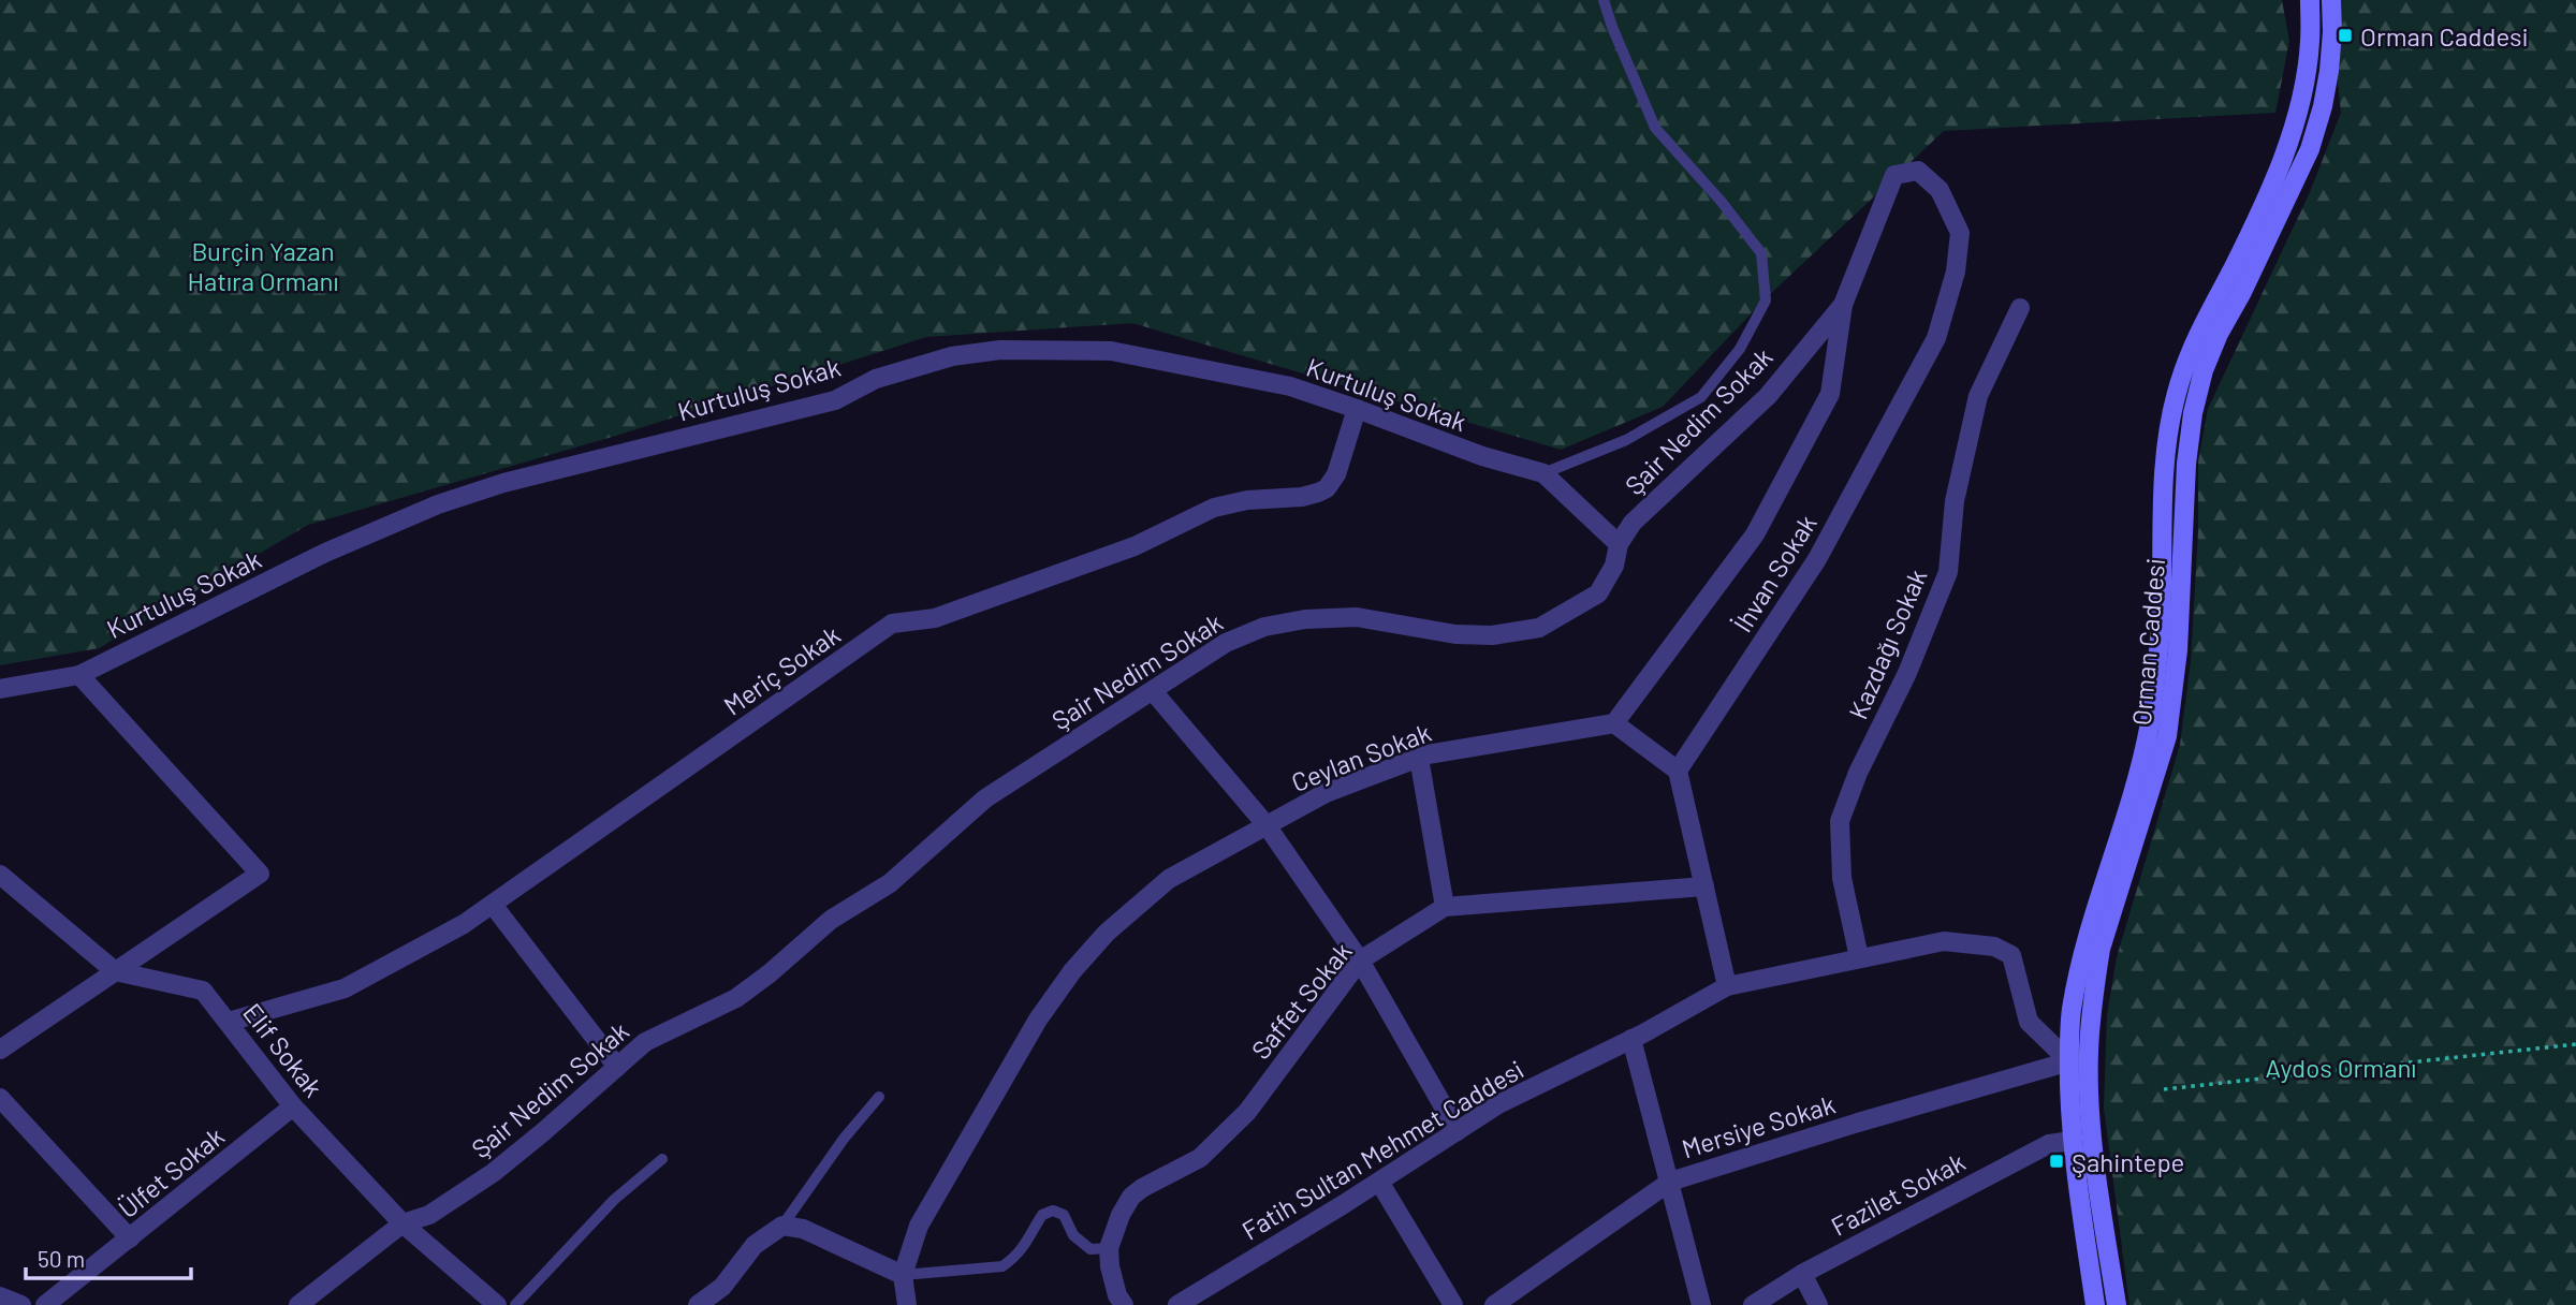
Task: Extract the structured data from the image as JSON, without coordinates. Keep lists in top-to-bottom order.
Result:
{
  "streets": {
    "street": [
      "Kurtuluş Sokak",
      "Şair Nedim Sokak",
      "İhvan Sokak",
      "Orman Caddesi",
      "Kazdağı Sokak",
      "Meriç Sokak",
      "Ceylan Sokak",
      "Saffet Sokak",
      "Elif Sokak",
      "Mersiye Sokak",
      "Fatih Sultan Mehmet Caddesi",
      "Ülfet Sokak",
      "Fazilet Sokak"
    ]
  },
  "crossings": [
    ["Kurtuluş Sokak", "Şair Nedim Sokak"],
    ["Kurtuluş Sokak", "Meriç Sokak"],
    ["Şair Nedim Sokak", "İhvan Sokak"],
    ["Şair Nedim Sokak", "Elif Sokak"],
    ["Orman Caddesi", "Mersiye Sokak"],
    ["Orman Caddesi", "Fatih Sultan Mehmet Caddesi"],
    ["Orman Caddesi", "Fazilet Sokak"],
    ["Kazdağı Sokak", "Fatih Sultan Mehmet Caddesi"],
    ["Meriç Sokak", "Elif Sokak"],
    ["Elif Sokak", "Ülfet Sokak"],
    ["Mersiye Sokak", "Fatih Sultan Mehmet Caddesi"]
  ],
  "parks": ["Burçin Yazan Hatıra Ormanı", "Aydos Ormanı"],
  "places": {
    "transit": ["Orman Caddesi", "Şahintepe"]
  },
  "scale_bar": "50 m"
}
